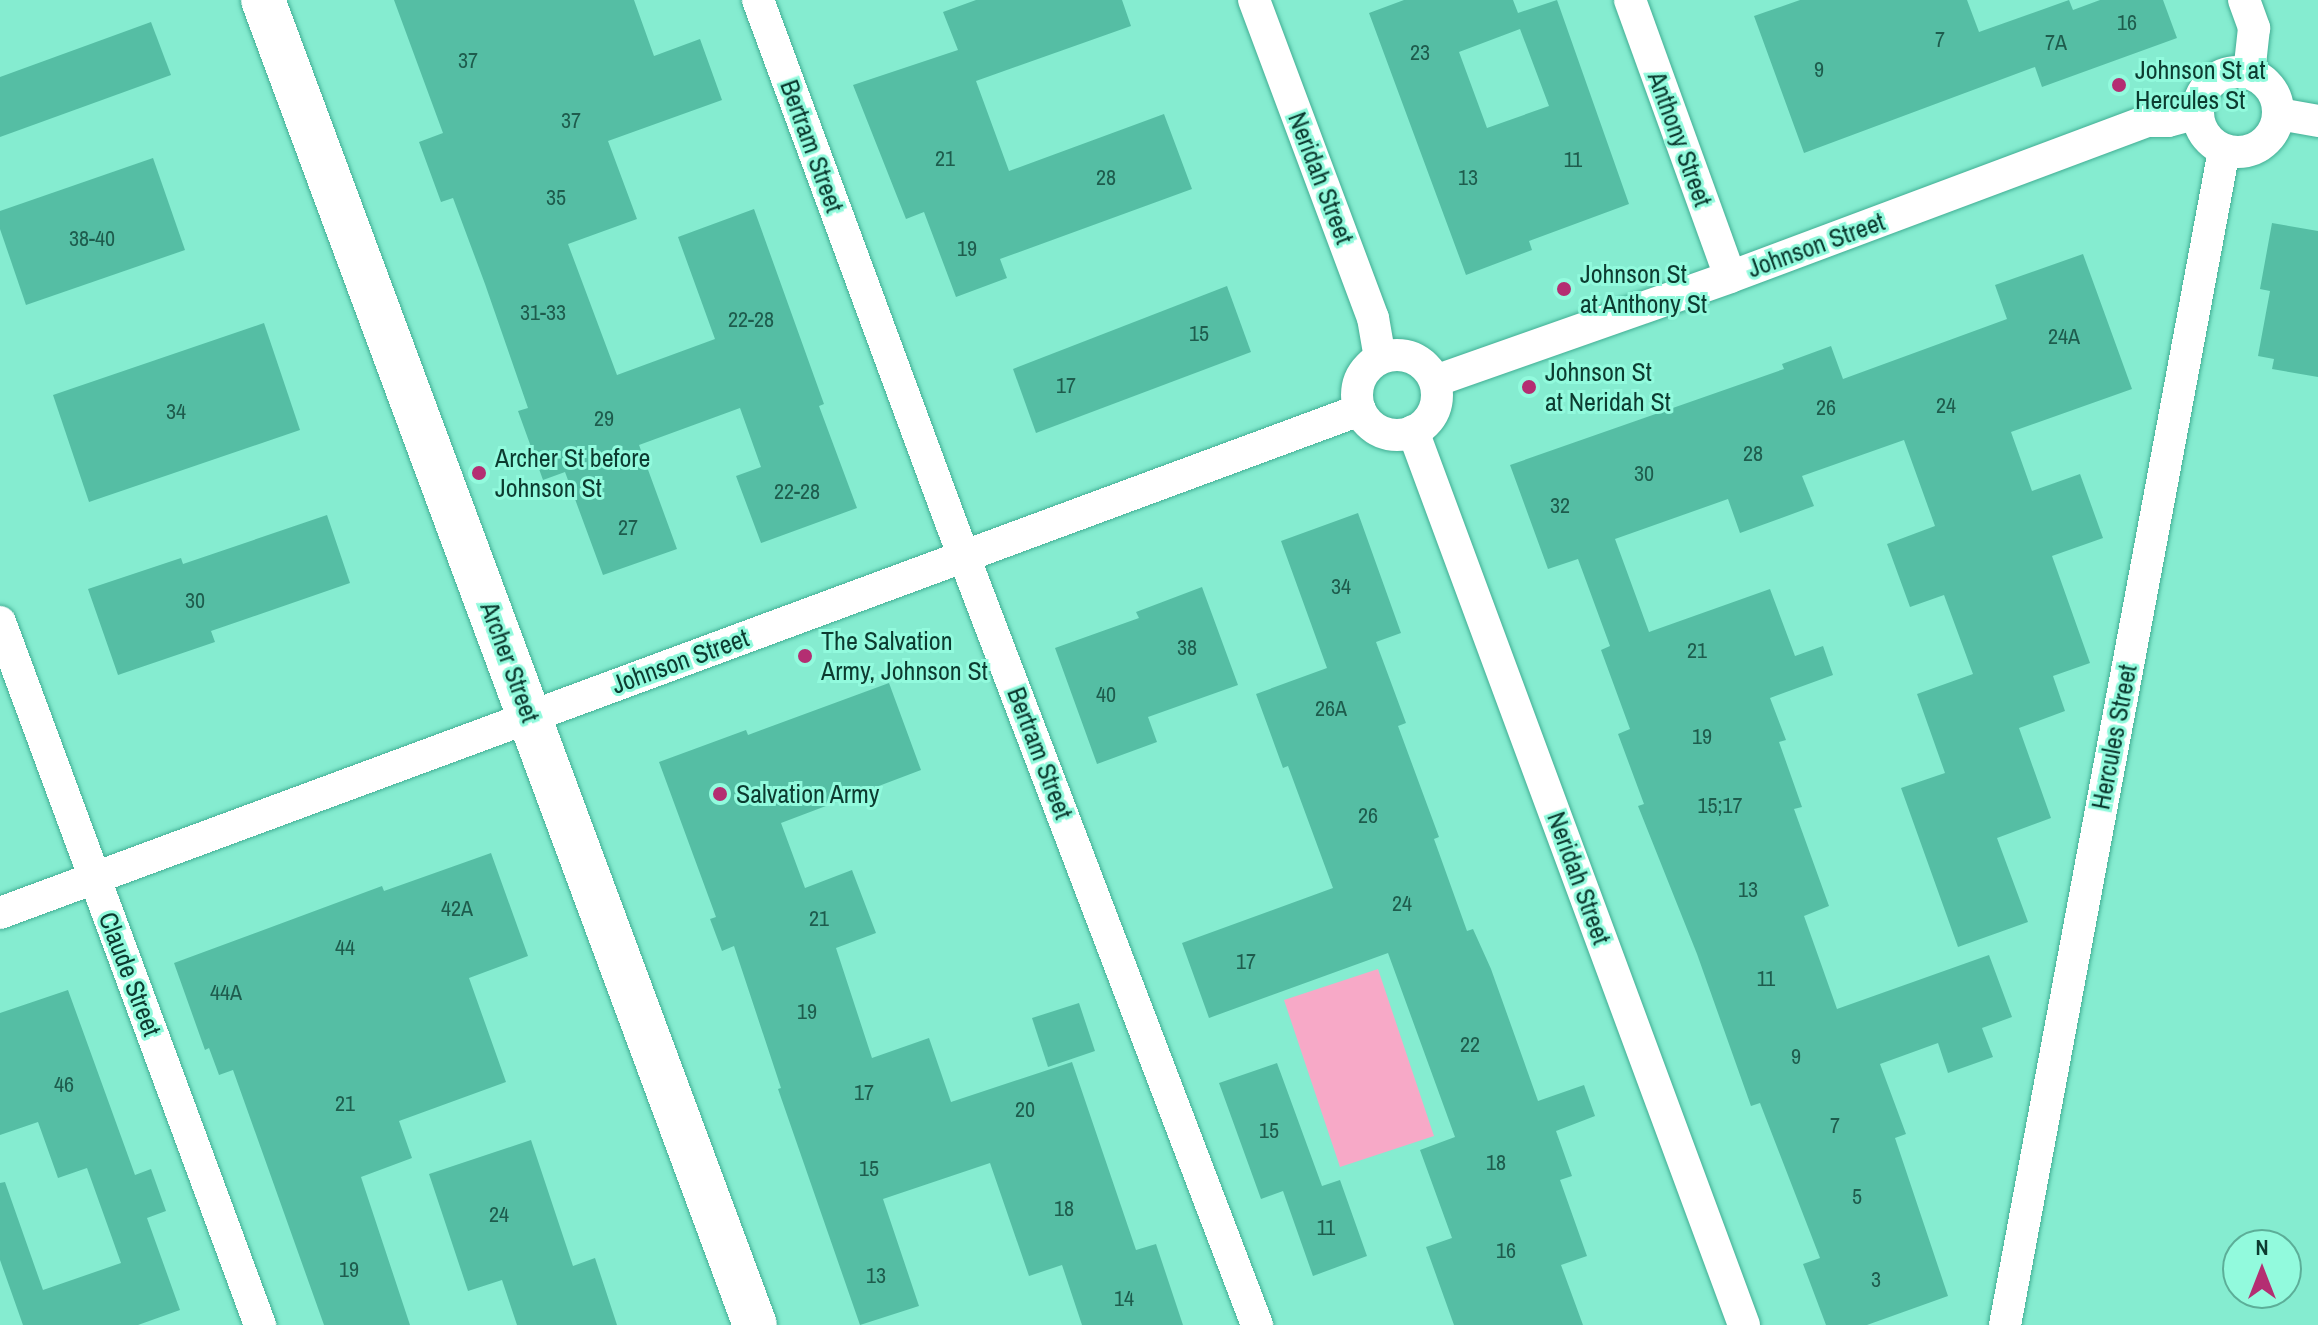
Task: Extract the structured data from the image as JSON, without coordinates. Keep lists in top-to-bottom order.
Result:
{
  "streets": {
    "main road": ["Archer Street"],
    "street": [
      "Anthony Street",
      "Bertram Street",
      "Neridah Street",
      "Johnson Street",
      "Hercules Street",
      "Claude Street"
    ]
  },
  "crossings": [
    ["Anthony Street", "Johnson Street"],
    ["Bertram Street", "Johnson Street"],
    ["Neridah Street", "Johnson Street"],
    ["Johnson Street", "Archer Street"],
    ["Johnson Street", "Hercules Street"],
    ["Johnson Street", "Claude Street"]
  ],
  "places": [
    "Johnson St at Hercules St",
    "Johnson St at Anthony St",
    "Johnson St at Neridah St",
    "Archer St before Johnson St",
    "The Salvation Army, Johnson St",
    "Salvation Army"
  ],
  "house_numbers": [
    "16",
    "7",
    "7A",
    "23",
    "37",
    "9",
    "37",
    "21",
    "11",
    "28",
    "13",
    "35",
    "38-40",
    "19",
    "31-33",
    "22-28",
    "15",
    "24A",
    "17",
    "24",
    "26",
    "34",
    "29",
    "28",
    "30",
    "22-28",
    "32",
    "27",
    "34",
    "30",
    "38",
    "21",
    "40",
    "26A",
    "19",
    "15;17",
    "26",
    "13",
    "24",
    "42A",
    "21",
    "44",
    "17",
    "11",
    "44A",
    "19",
    "22",
    "9",
    "46",
    "17",
    "21",
    "20",
    "7",
    "15",
    "18",
    "15",
    "5",
    "18",
    "24",
    "11",
    "16",
    "19",
    "13",
    "3",
    "14"
  ],
  "north": "top"
}
